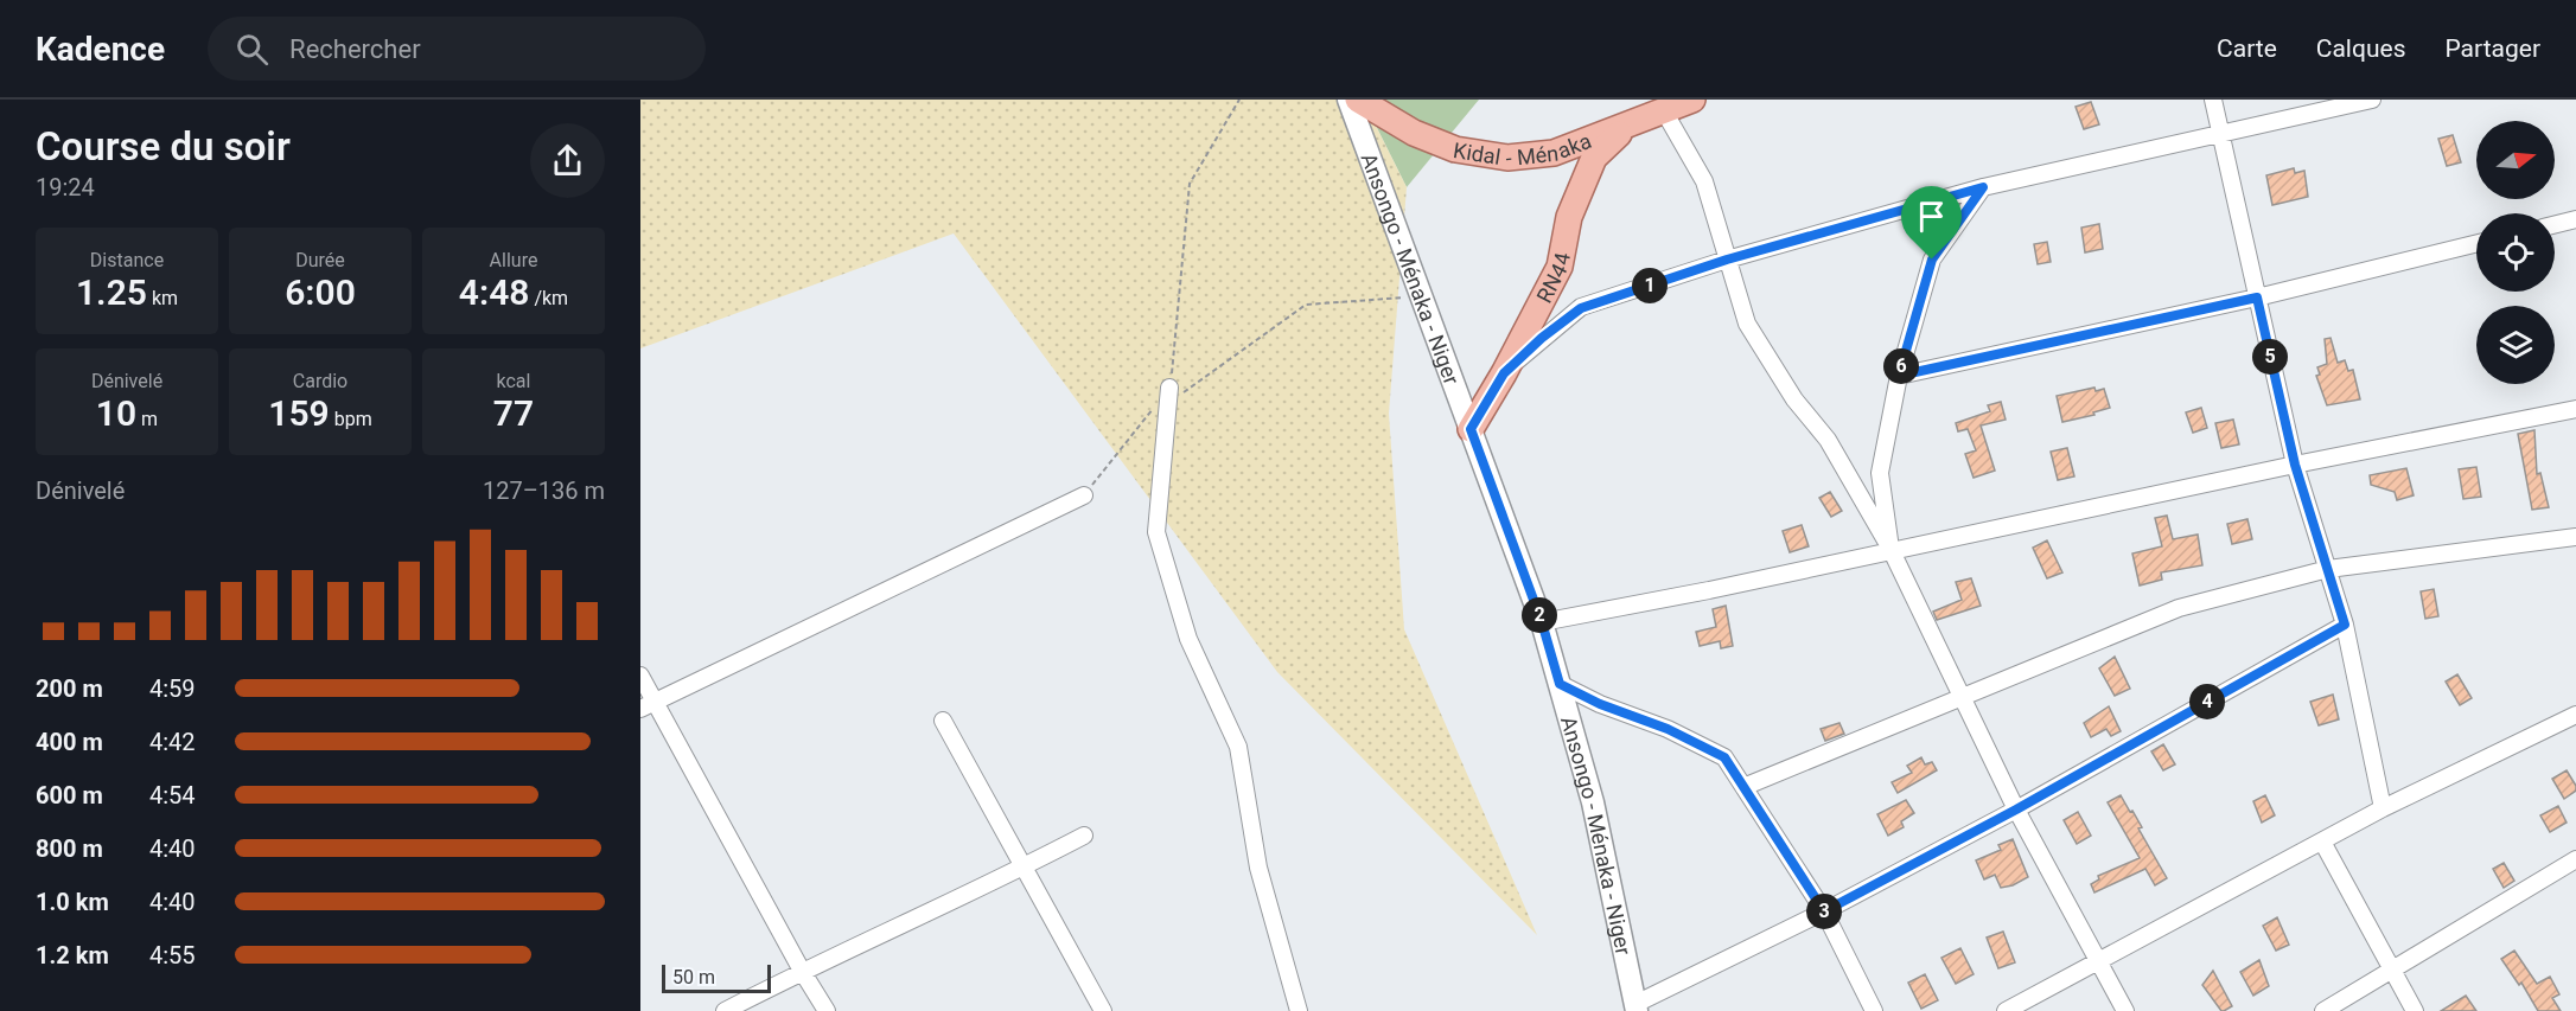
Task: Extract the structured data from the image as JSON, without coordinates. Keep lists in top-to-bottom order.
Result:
{
  "streets": {
    "main road": ["Kidal - Ménaka", "Ansongo - Ménaka - Niger", "RN44"]
  },
  "crossings": [
    ["Kidal - Ménaka", "RN44"],
    ["Ansongo - Ménaka - Niger", "RN44"]
  ],
  "scale_bar": "50 m",
  "north": "right",
  "page": {
    "header": "Kadence",
    "search": "Rechercher",
    "nav": ["Carte", "Calques", "Partager"],
    "heading": ["Course du soir", "19:24"],
    "stats": [
      ["Distance", "1.25 km"],
      ["Durée", "6:00"],
      ["Allure", "4:48 /km"],
      ["Dénivelé", "10 m"],
      ["Cardio", "159 bpm"],
      ["kcal", "77"]
    ],
    "pins": [
      "1",
      "5",
      "6",
      "2",
      "4",
      "3"
    ],
    "chart": ["Dénivelé", "127–136 m"],
    "list": [
      {
        "name": "200 m",
        "note": "4:59"
      },
      {
        "name": "400 m",
        "note": "4:42"
      },
      {
        "name": "600 m",
        "note": "4:54"
      },
      {
        "name": "800 m",
        "note": "4:40"
      },
      {
        "name": "1.0 km",
        "note": "4:40"
      },
      {
        "name": "1.2 km",
        "note": "4:55"
      }
    ],
    "scale": "50 m"
  }
}
